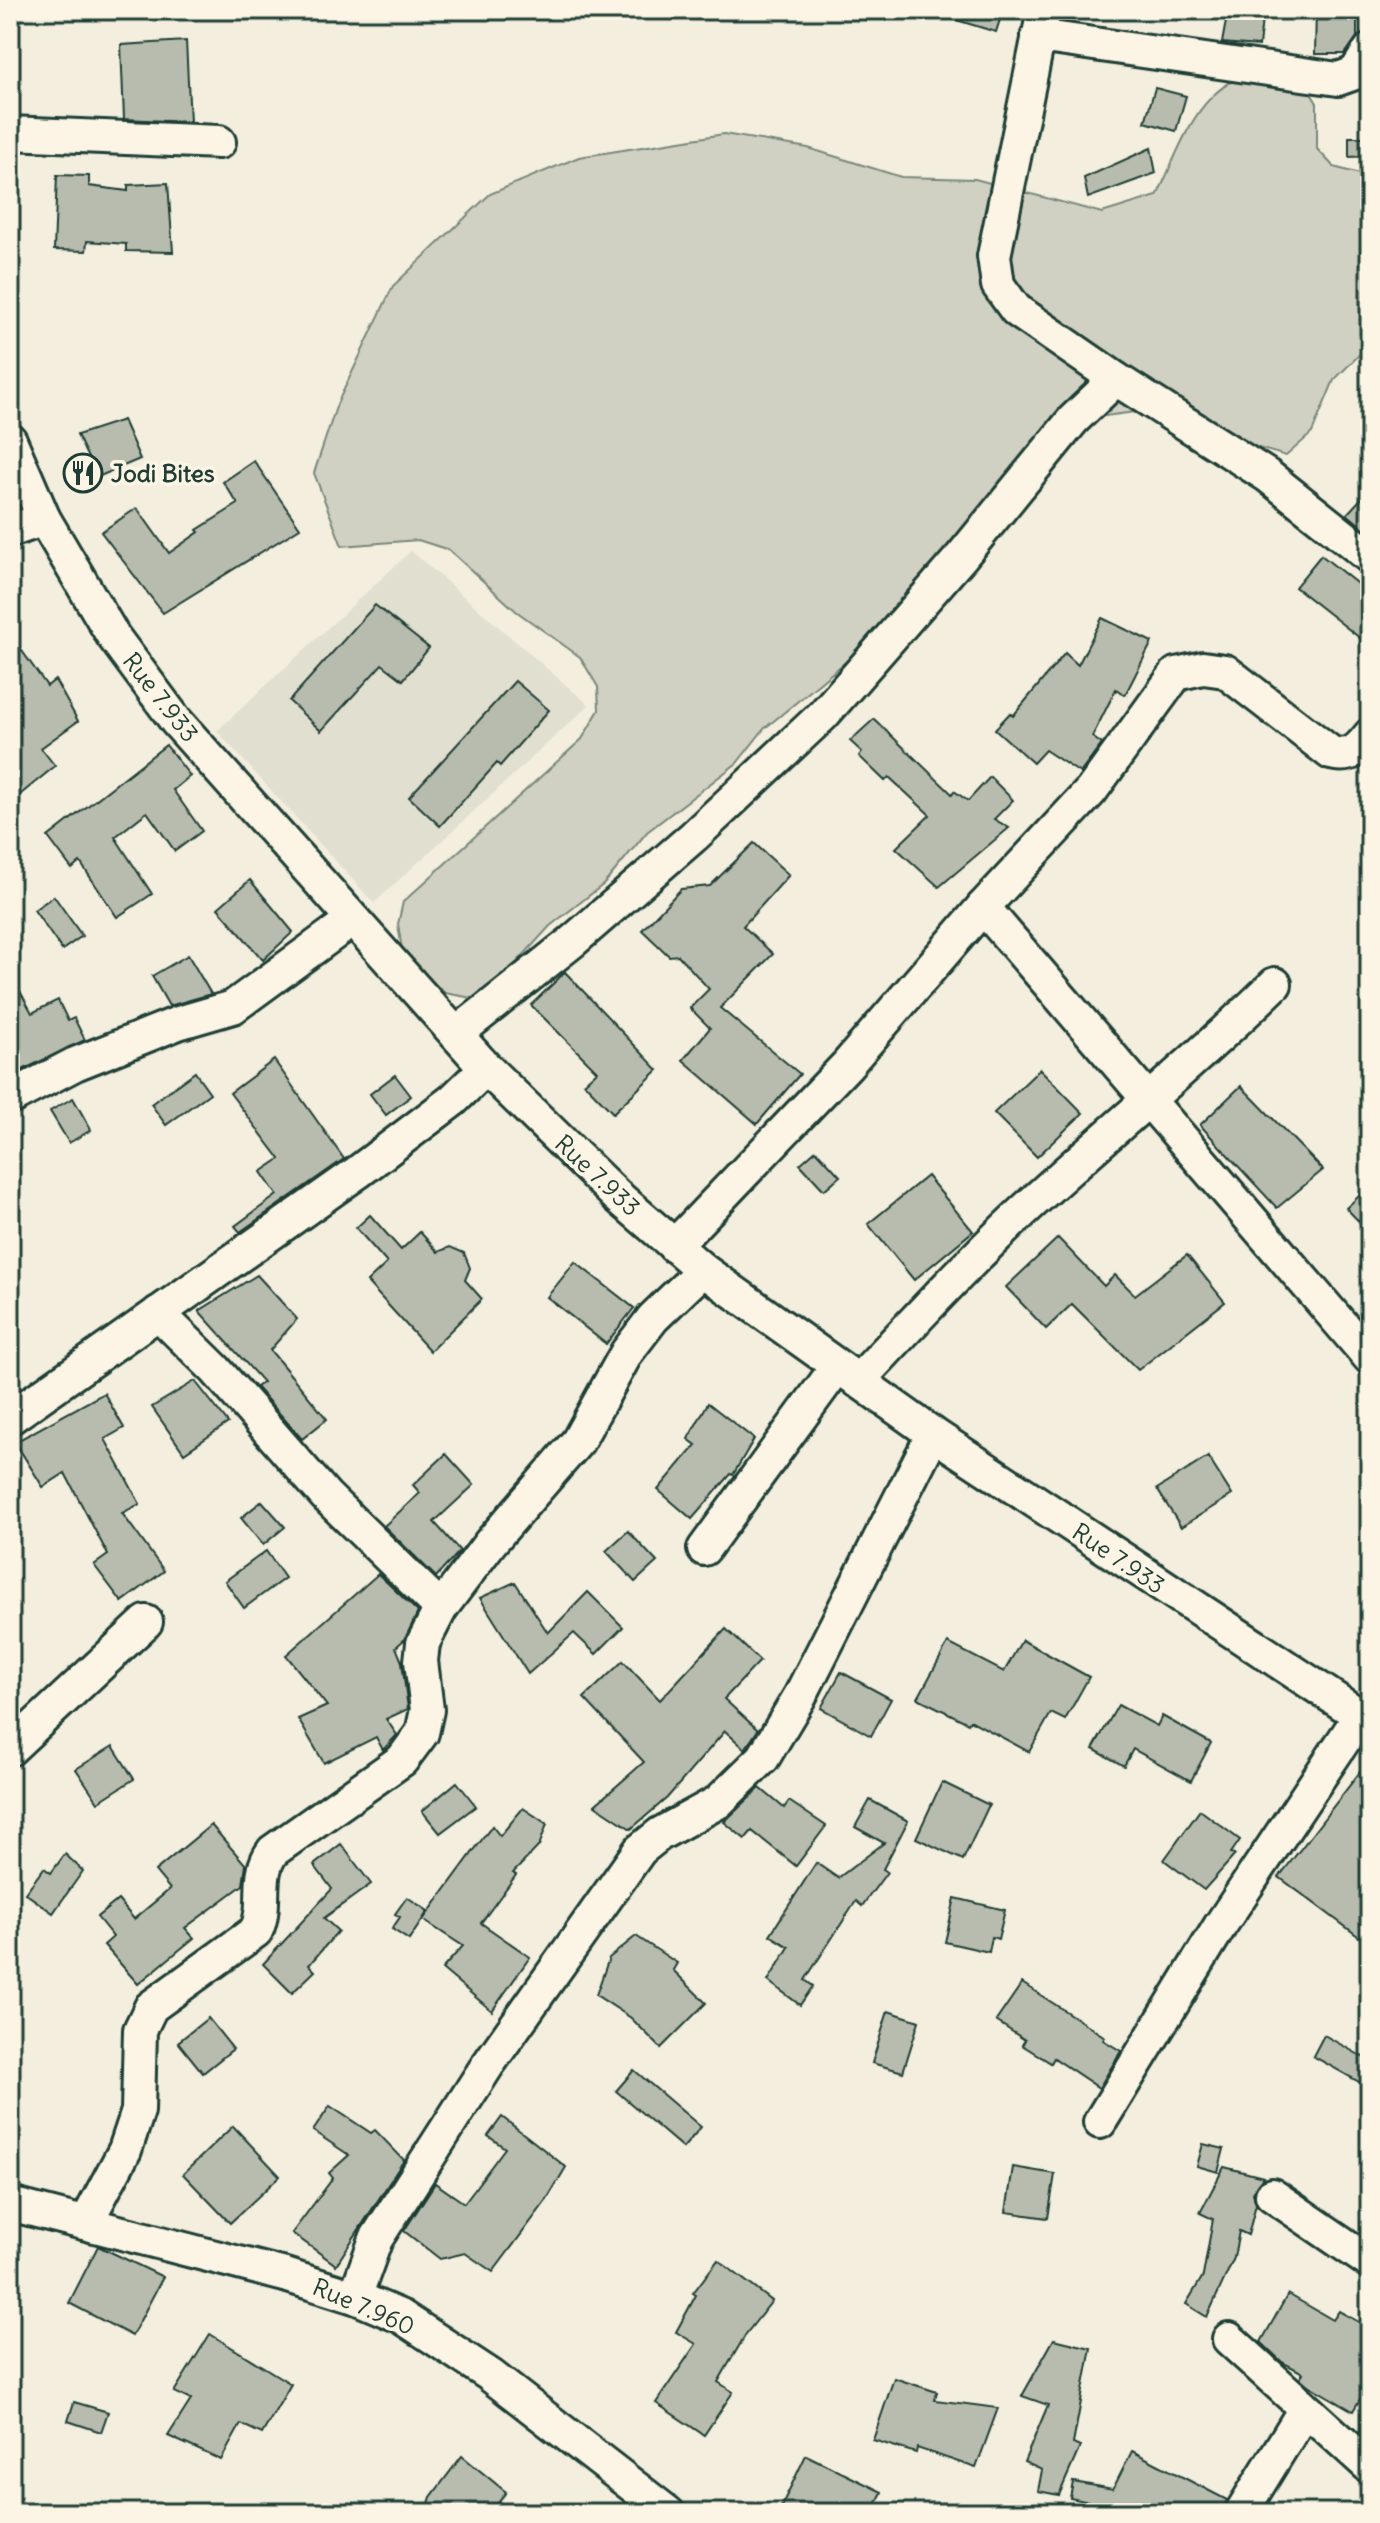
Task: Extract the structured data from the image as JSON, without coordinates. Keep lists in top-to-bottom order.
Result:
{
  "streets": {
    "street": ["Rue 7.933", "Rue 7.960"]
  },
  "places": {
    "restaurant": ["Jodi Bites"]
  }
}
